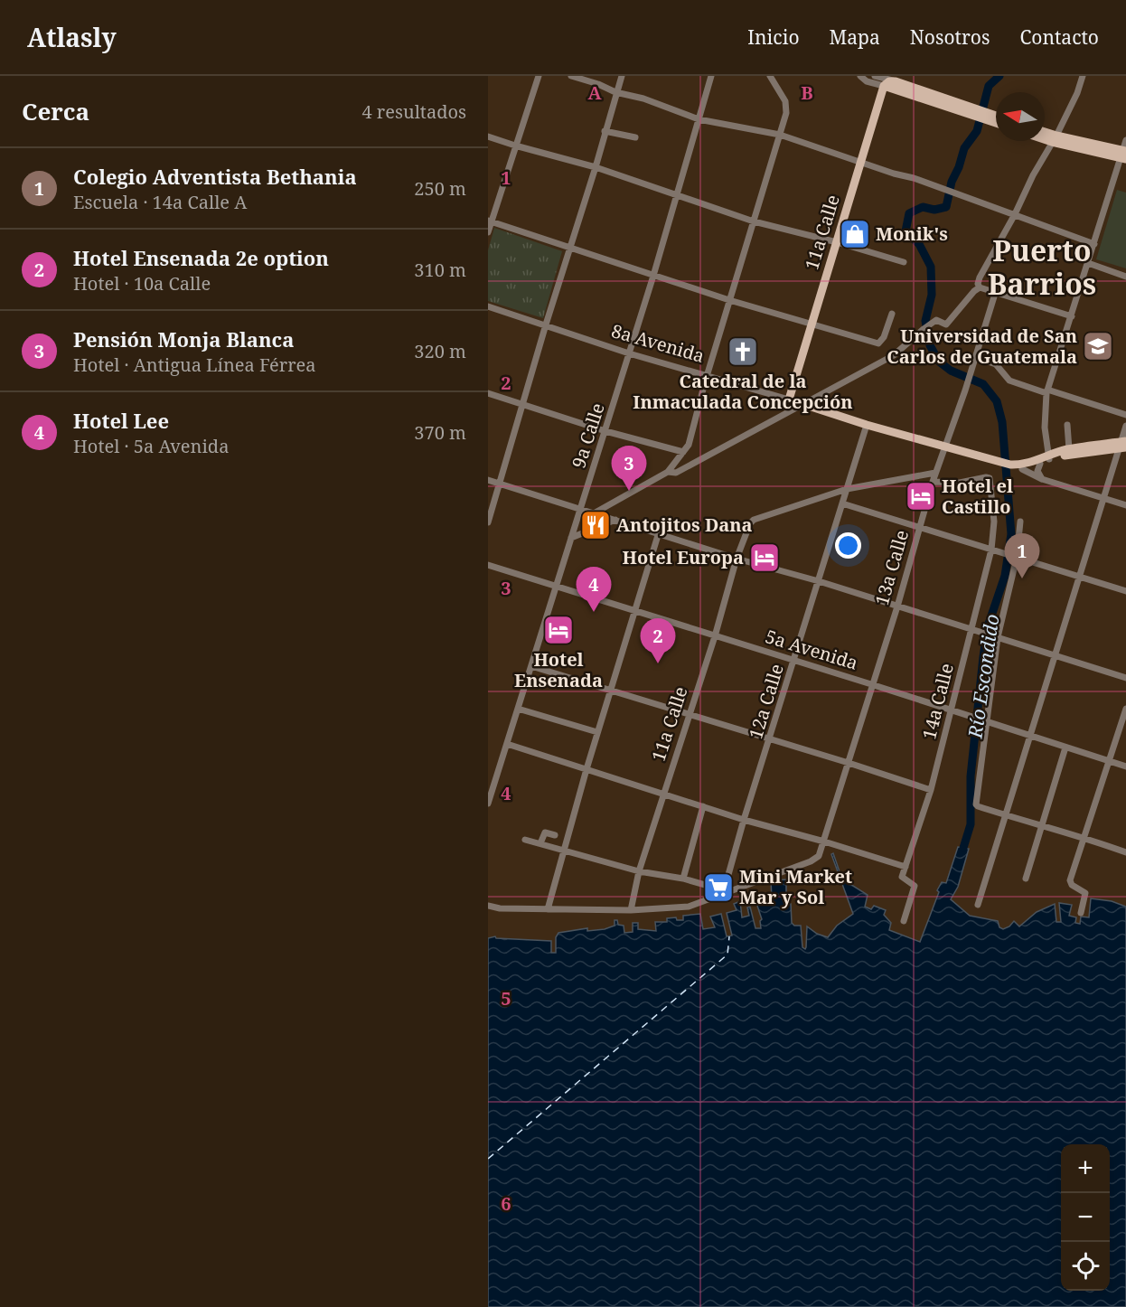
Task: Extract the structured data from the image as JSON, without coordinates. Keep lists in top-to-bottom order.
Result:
{
  "streets": {
    "main road": ["11a Calle", "8a Avenida"],
    "street": [
      "9a Calle",
      "13a Calle",
      "5a Avenida",
      "12a Calle",
      "14a Calle"
    ]
  },
  "crossings": [
    ["11a Calle", "8a Avenida"],
    ["11a Calle", "5a Avenida"],
    ["11a Calle", "12a Calle"],
    ["8a Avenida", "9a Calle"],
    ["8a Avenida", "13a Calle"],
    ["8a Avenida", "12a Calle"],
    ["9a Calle", "5a Avenida"],
    ["13a Calle", "5a Avenida"],
    ["13a Calle", "12a Calle"],
    ["13a Calle", "14a Calle"],
    ["5a Avenida", "12a Calle"],
    ["5a Avenida", "14a Calle"]
  ],
  "districts": ["Puerto Barrios"],
  "water": ["Río Escondido"],
  "places": {
    "shop": ["Monik's"],
    "school or university": ["Universidad de San Carlos de Guatemala"],
    "church": ["Catedral de la Inmaculada Concepción"],
    "hotel": ["Hotel el Castillo", "Hotel Europa", "Hotel Ensenada"],
    "restaurant": ["Antojitos Dana"],
    "supermarket": ["Mini Market Mar y Sol"]
  },
  "north": "left",
  "page": {
    "header": "Atlasly",
    "nav": [
      "Inicio",
      "Mapa",
      "Nosotros",
      "Contacto"
    ],
    "heading": ["Cerca", "4 resultados"],
    "list": [
      {
        "mark": "1",
        "name": "Colegio Adventista Bethania",
        "note": "Escuela · 14a Calle A",
        "value": "250 m"
      },
      {
        "mark": "2",
        "name": "Hotel Ensenada 2e option",
        "note": "Hotel · 10a Calle",
        "value": "310 m"
      },
      {
        "mark": "3",
        "name": "Pensión Monja Blanca",
        "note": "Hotel · Antigua Línea Férrea",
        "value": "320 m"
      },
      {
        "mark": "4",
        "name": "Hotel Lee",
        "note": "Hotel · 5a Avenida",
        "value": "370 m"
      }
    ],
    "pins": [
      "3",
      "1",
      "4",
      "2"
    ],
    "map_buttons": ["+", "−"]
  },
  "grid": {
    "columns": ["A", "B"],
    "rows": [
      "1",
      "2",
      "3",
      "4",
      "5",
      "6"
    ]
  }
}
